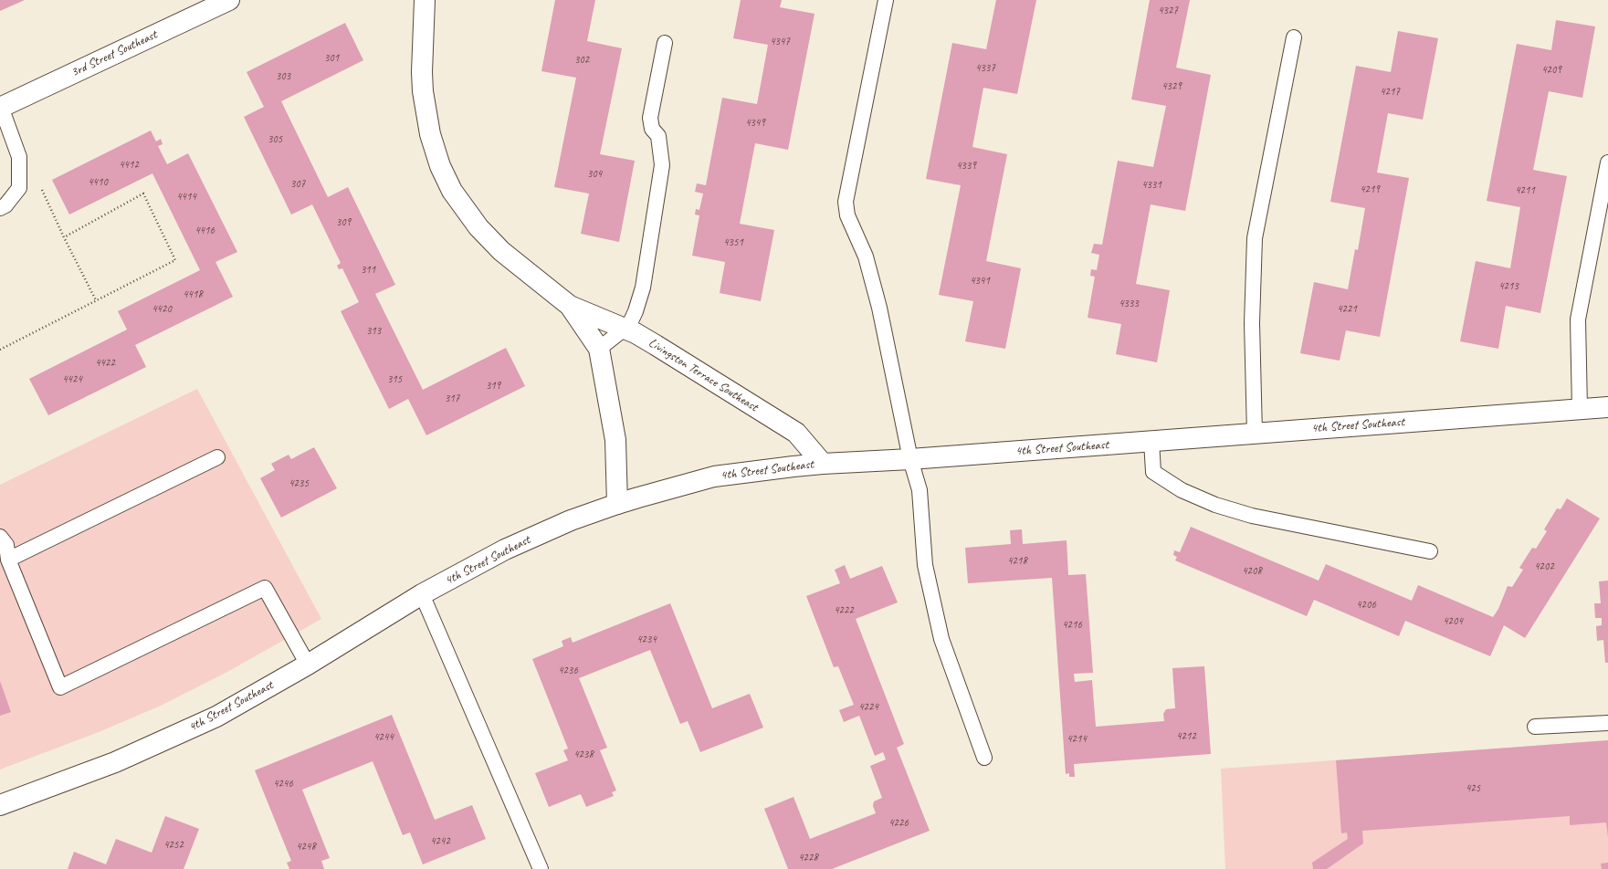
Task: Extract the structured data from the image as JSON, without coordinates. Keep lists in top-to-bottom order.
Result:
{
  "streets": {
    "street": ["3rd Street Southeast", "Livingston Terrace Southeast", "4th Street Southeast"]
  },
  "crossings": [
    ["Livingston Terrace Southeast", "4th Street Southeast"]
  ],
  "house_numbers": [
    "4327",
    "4347",
    "301",
    "302",
    "4337",
    "4209",
    "303",
    "4329",
    "4217",
    "4349",
    "305",
    "4412",
    "4339",
    "304",
    "4410",
    "307",
    "4331",
    "4219",
    "4211",
    "4414",
    "309",
    "4416",
    "4351",
    "311",
    "4341",
    "4213",
    "4418",
    "4333",
    "4420",
    "4221",
    "313",
    "4422",
    "4424",
    "315",
    "319",
    "317",
    "4235",
    "4218",
    "4202",
    "4208",
    "4206",
    "4222",
    "4204",
    "4216",
    "4234",
    "4236",
    "4224",
    "4212",
    "4244",
    "4214",
    "4238",
    "4246",
    "425",
    "4226",
    "4242",
    "4252",
    "4248",
    "4228"
  ]
}
